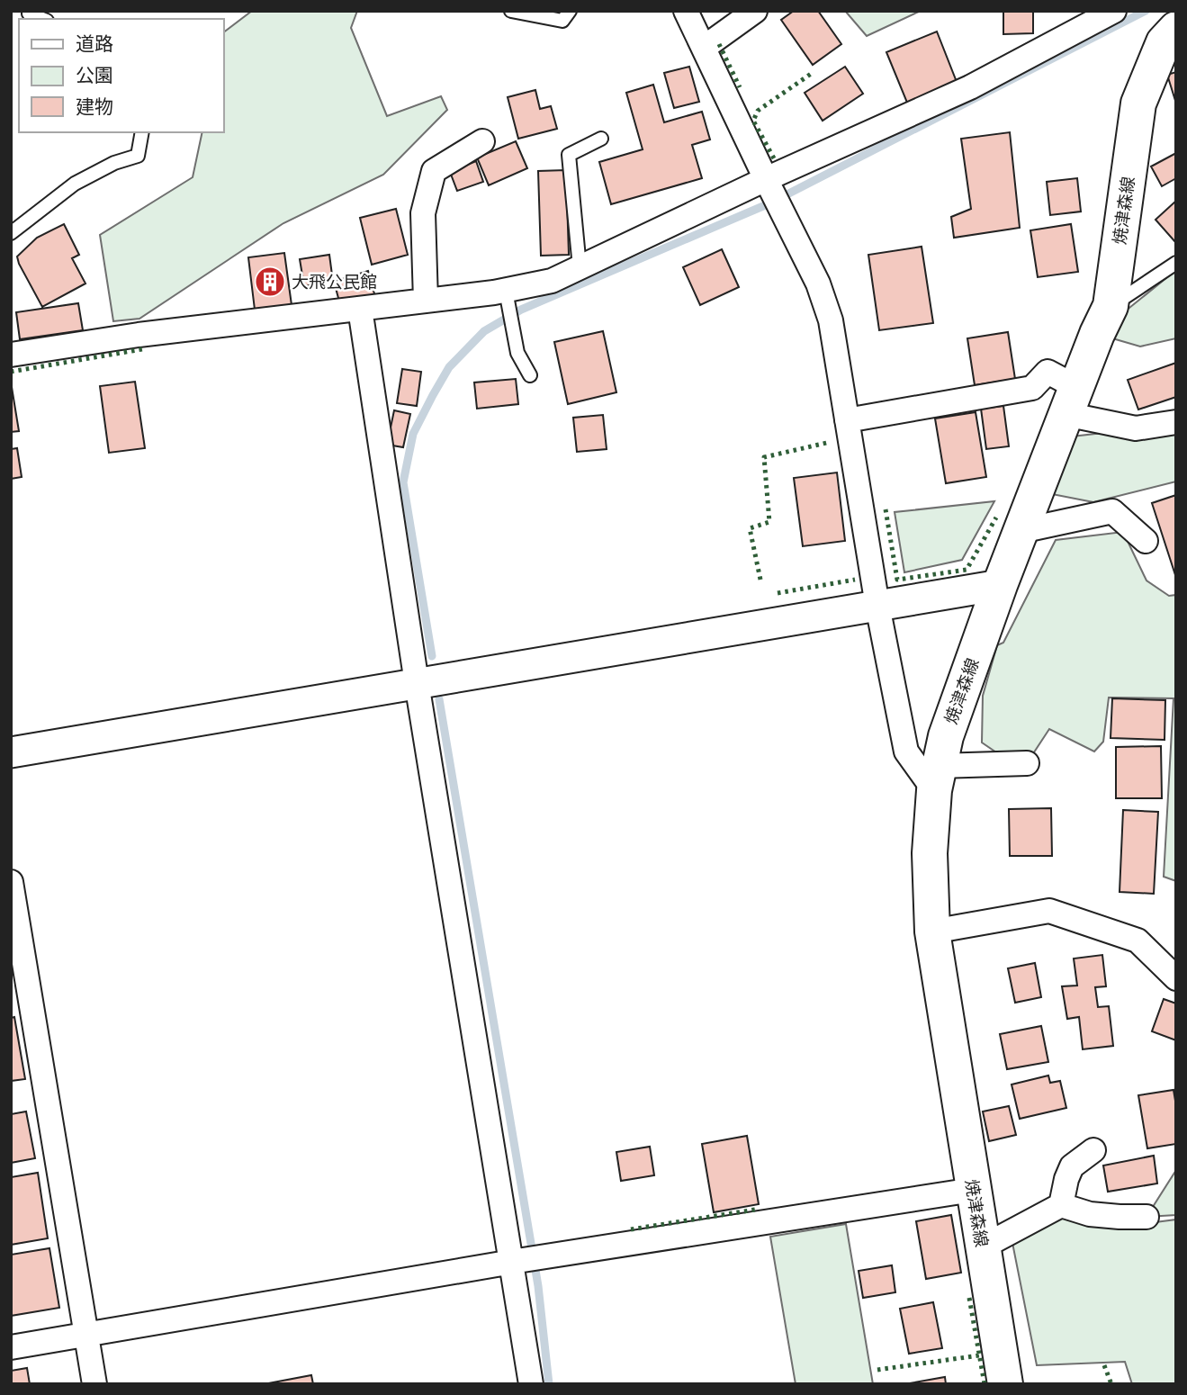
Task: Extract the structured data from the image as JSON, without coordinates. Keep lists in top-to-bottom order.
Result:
{
  "streets": {
    "main road": ["焼津森線"]
  },
  "places": {
    "building": ["大飛公民館"]
  },
  "legend": ["道路", "公園", "建物"]
}
